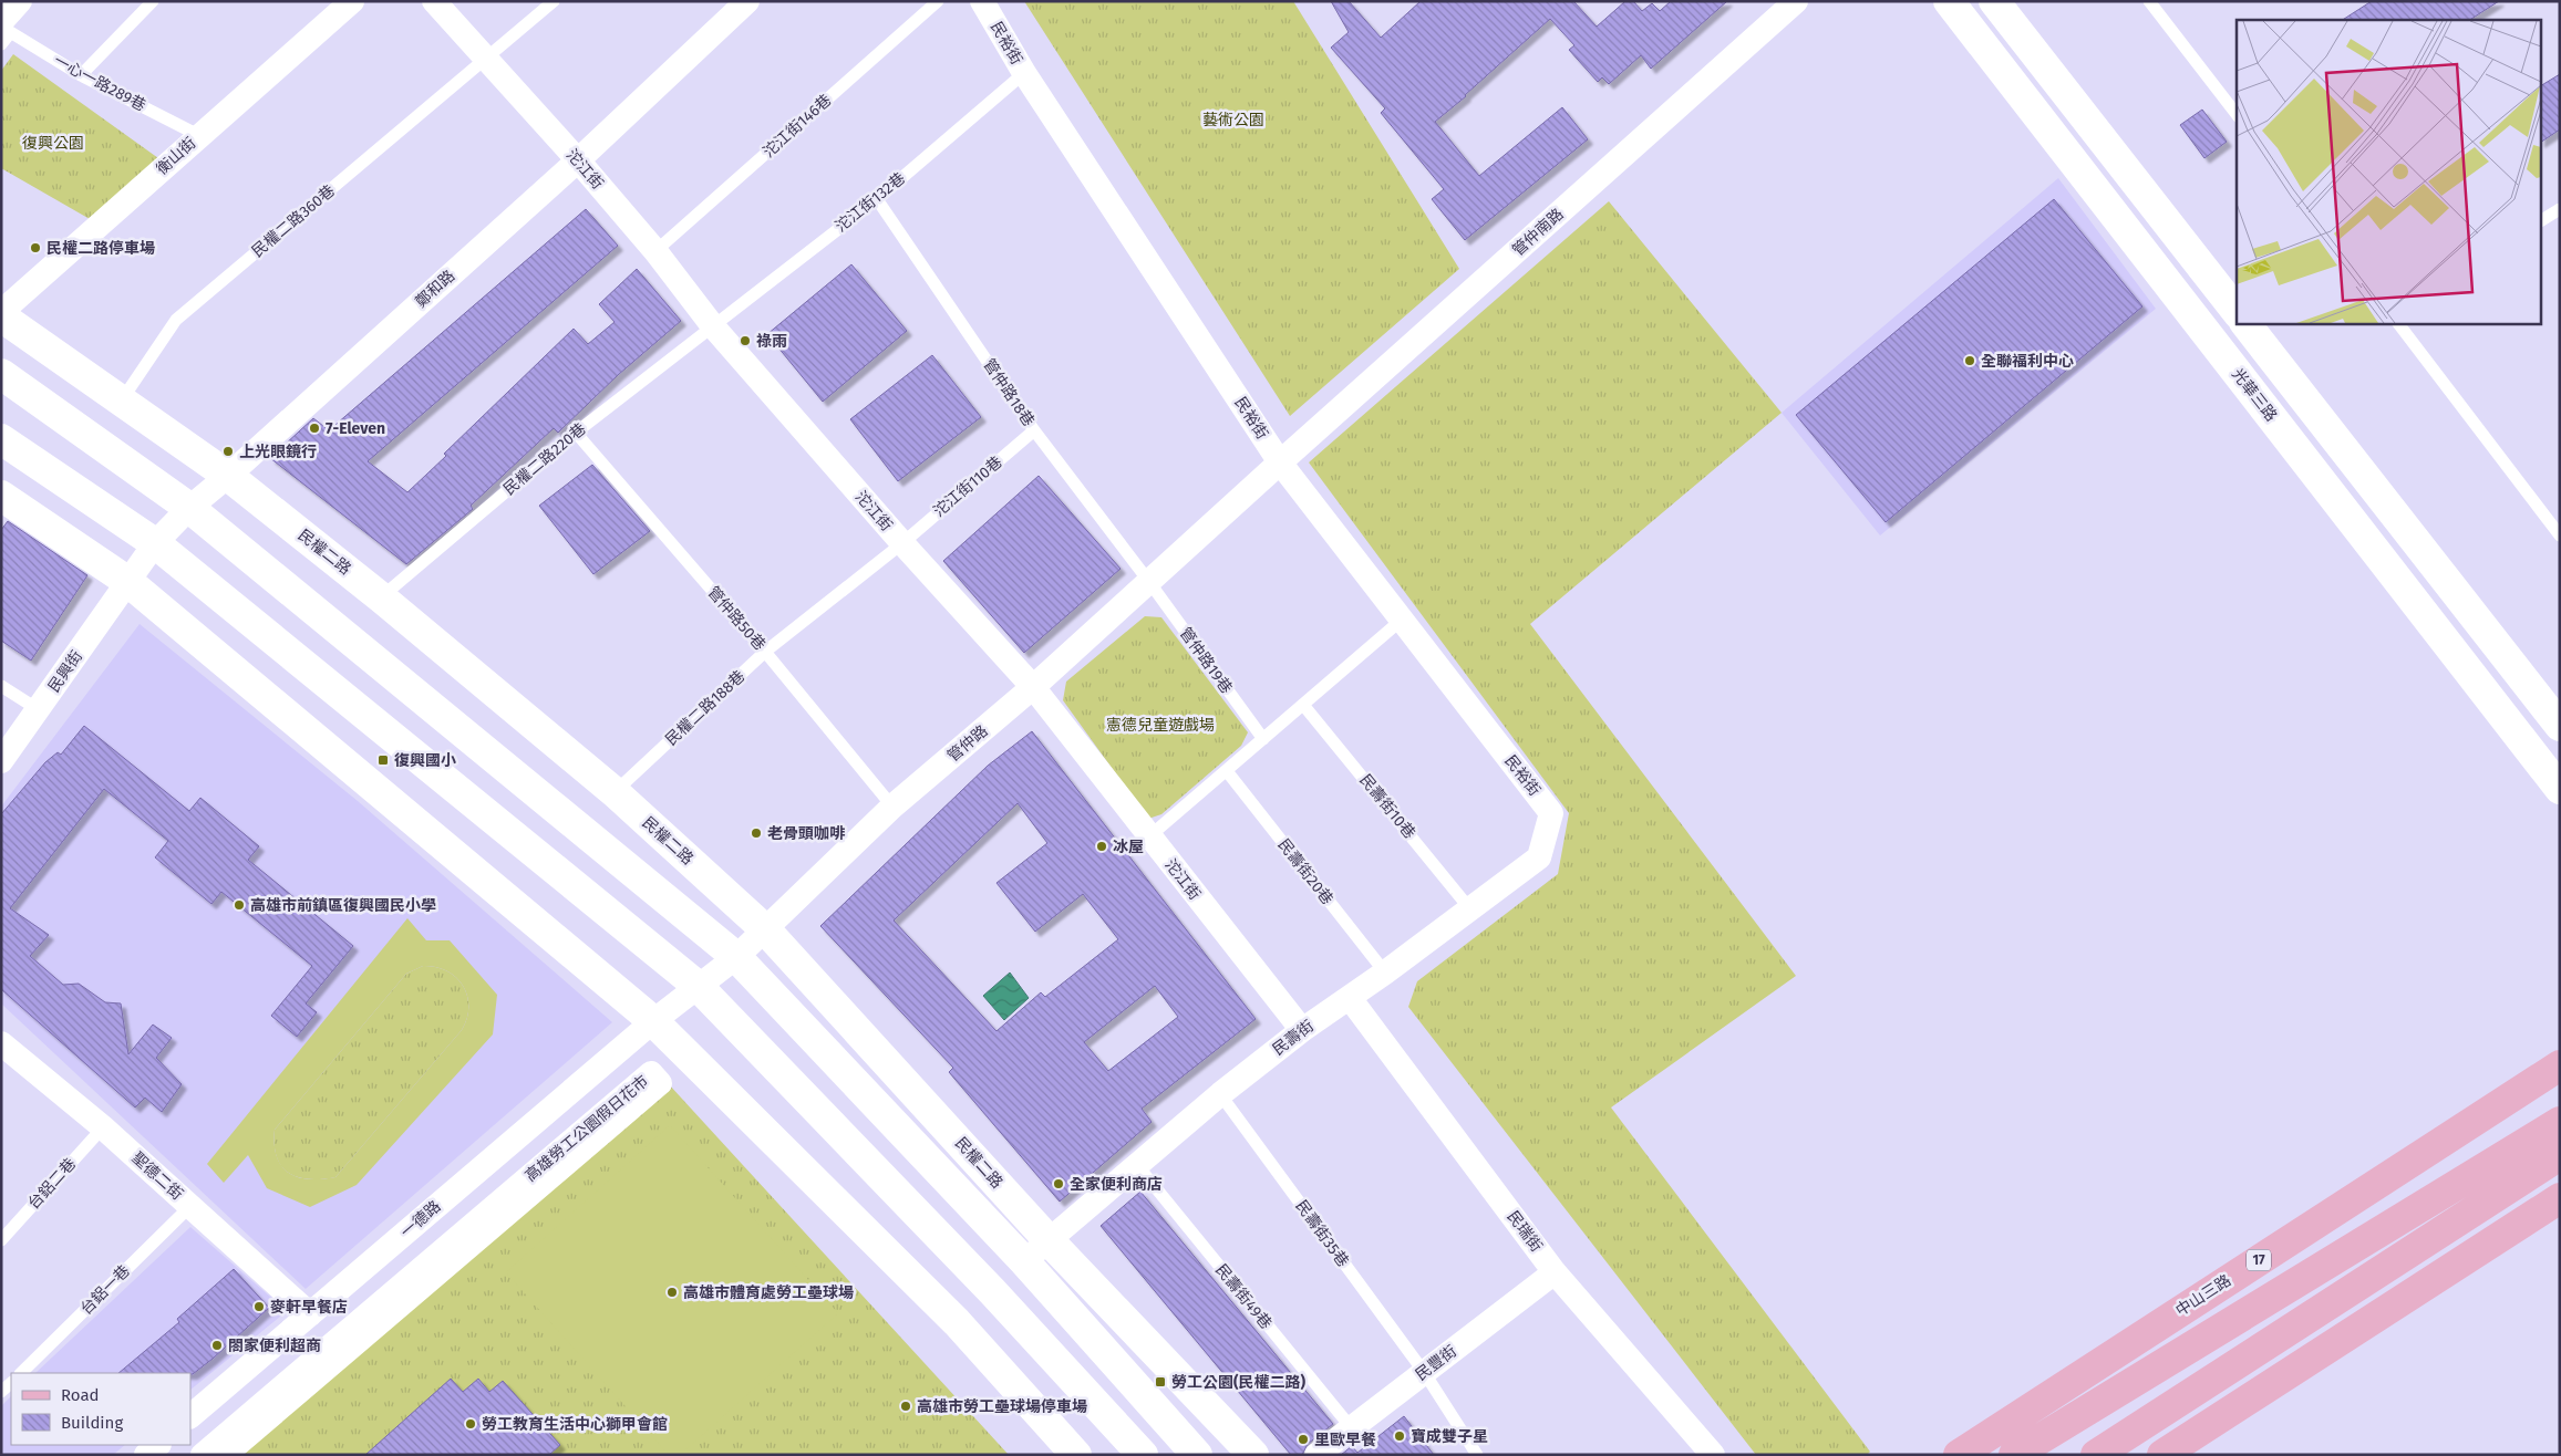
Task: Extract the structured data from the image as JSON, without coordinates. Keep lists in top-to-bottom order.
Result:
{
  "streets": {
    "main road": ["17", "中山三路"],
    "street": [
      "民裕街",
      "衡山街",
      "沱江街",
      "管仲南路",
      "鄭和路",
      "光華三路",
      "民權二路",
      "民興街",
      "管仲路",
      "民壽街",
      "高雄勞工公園假日花市",
      "聖德二街",
      "一德路",
      "民瑞街",
      "民豐街"
    ],
    "lane": [
      "一心一路289巷",
      "沱江街146巷",
      "沱江街132巷",
      "民權二路360巷",
      "管仲路18巷",
      "民權二路220巷",
      "沱江街110巷",
      "管仲路50巷",
      "管仲路19巷",
      "民權二路188巷",
      "民壽街10巷",
      "民壽街20巷",
      "台鋁二巷",
      "民壽街35巷",
      "台鋁一巷",
      "民壽街49巷"
    ]
  },
  "crossings": [
    ["民裕街", "沱江街132巷"],
    ["民裕街", "管仲南路"],
    ["民裕街", "管仲路"],
    ["民裕街", "民壽街"],
    ["一心一路289巷", "衡山街"],
    ["沱江街146巷", "沱江街"],
    ["沱江街", "沱江街132巷"],
    ["沱江街", "民權二路360巷"],
    ["沱江街", "鄭和路"],
    ["沱江街", "民權二路220巷"],
    ["沱江街", "沱江街110巷"],
    ["沱江街", "民權二路188巷"],
    ["沱江街", "管仲路"],
    ["沱江街", "民壽街"],
    ["沱江街132巷", "管仲路18巷"],
    ["沱江街132巷", "民權二路220巷"],
    ["民權二路360巷", "民權二路"],
    ["管仲南路", "管仲路"],
    ["鄭和路", "民權二路"],
    ["鄭和路", "民興街"],
    ["管仲路18巷", "沱江街110巷"],
    ["管仲路18巷", "管仲路19巷"],
    ["管仲路18巷", "管仲路"],
    ["民權二路220巷", "民權二路"],
    ["民權二路220巷", "管仲路50巷"],
    ["沱江街110巷", "民權二路188巷"],
    ["民權二路", "民權二路188巷"],
    ["民權二路", "管仲路"],
    ["民權二路", "民壽街"],
    ["管仲路50巷", "民權二路188巷"],
    ["管仲路50巷", "管仲路"],
    ["管仲路19巷", "管仲路"],
    ["管仲路", "一德路"],
    ["民壽街10巷", "民壽街"],
    ["民壽街20巷", "民壽街"],
    ["民壽街", "民瑞街"],
    ["民壽街", "民壽街35巷"],
    ["民壽街", "民壽街49巷"],
    ["聖德二街", "台鋁二巷"],
    ["聖德二街", "一德路"],
    ["聖德二街", "台鋁一巷"],
    ["民瑞街", "民豐街"],
    ["民壽街35巷", "民豐街"],
    ["民壽街49巷", "民豐街"]
  ],
  "parks": ["藝術公園", "復興公園", "憲德兒童遊戲場"],
  "places": {
    "other": [
      "民權二路停車場",
      "祿雨",
      "全聯福利中心",
      "7-Eleven",
      "上光眼鏡行",
      "老骨頭咖啡",
      "冰屋",
      "高雄市前鎮區復興國民小學",
      "全家便利商店",
      "高雄市體育處勞工壘球場",
      "麥軒早餐店",
      "閤家便利超商",
      "高雄市勞工壘球場停車場",
      "勞工教育生活中心獅甲會館",
      "寶成雙子星",
      "里歐早餐"
    ],
    "transit": ["復興國小", "勞工公園(民權二路)"]
  },
  "legend": ["Road", "Building"]
}
